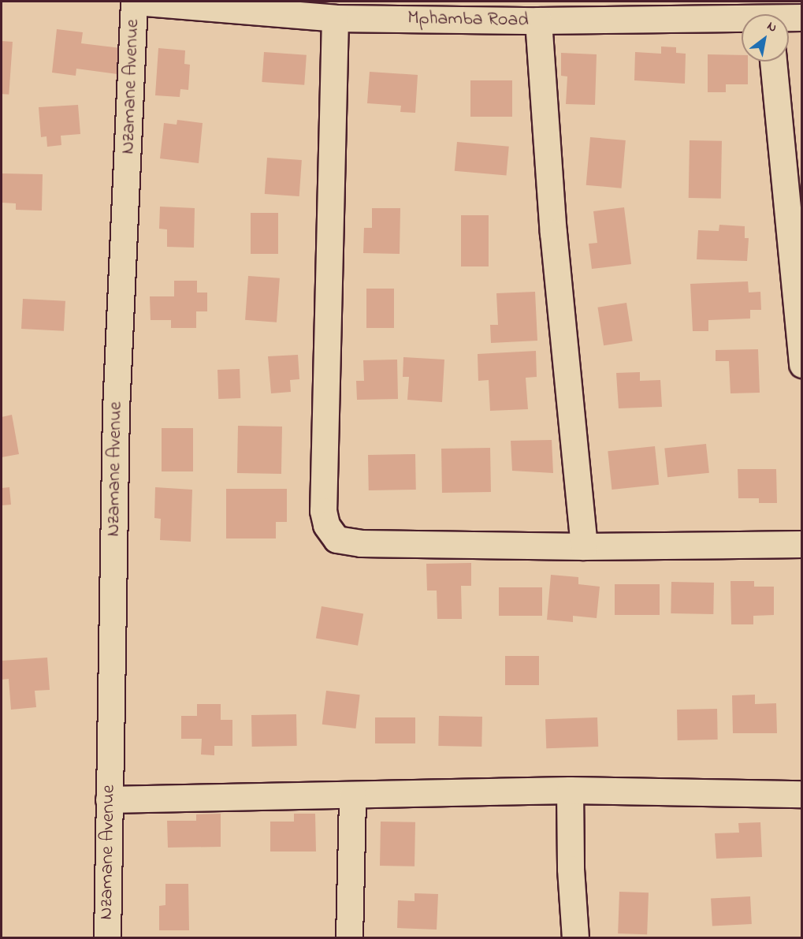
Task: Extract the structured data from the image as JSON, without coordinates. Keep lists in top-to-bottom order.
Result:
{
  "streets": {
    "street": ["Mphamba Road", "Nzamane Avenue"]
  },
  "crossings": [
    ["Mphamba Road", "Nzamane Avenue"]
  ],
  "north": "top right"
}
